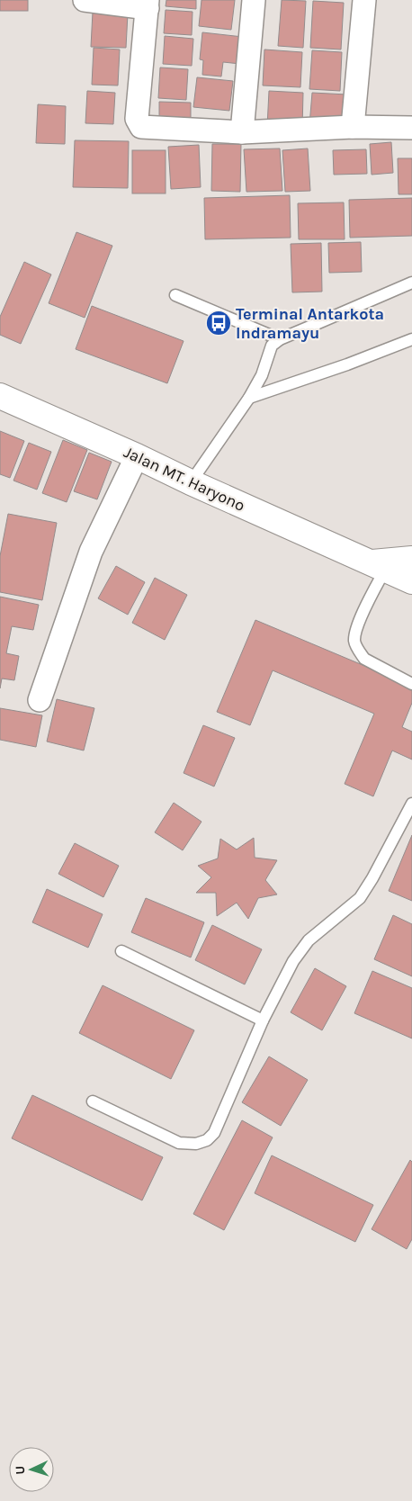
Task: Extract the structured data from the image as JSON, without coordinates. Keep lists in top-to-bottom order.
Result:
{
  "streets": {
    "main road": ["Jalan MT. Haryono"]
  },
  "places": {
    "bus stop": ["Terminal Antarkota Indramayu"]
  },
  "north": "left"
}
